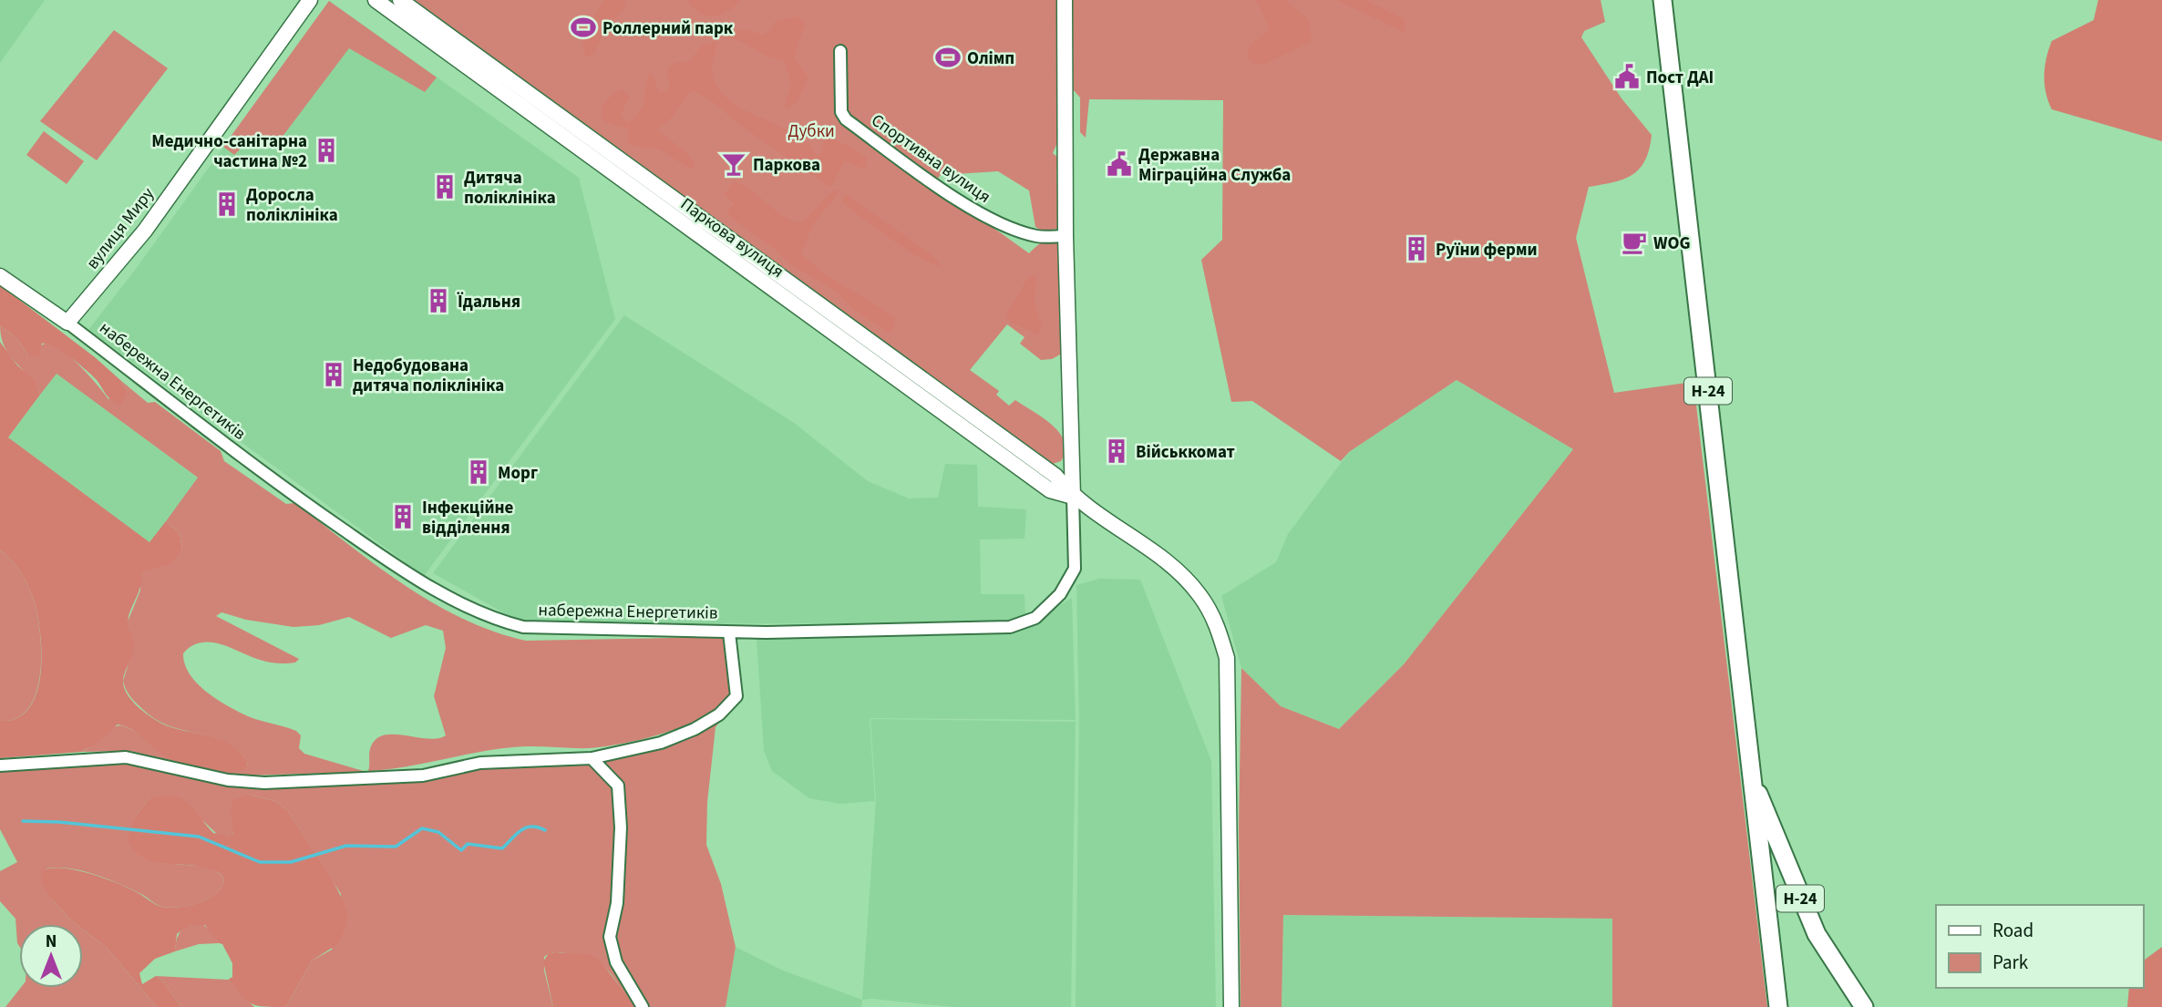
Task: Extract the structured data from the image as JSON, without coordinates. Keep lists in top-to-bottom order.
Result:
{
  "streets": {
    "main road": ["Н-24"],
    "street": [
      "Спортивна вулиця",
      "вулиця Миру",
      "Паркова вулиця",
      "набережна Енергетиків"
    ]
  },
  "crossings": [
    ["вулиця Миру", "набережна Енергетиків"],
    ["Паркова вулиця", "набережна Енергетиків"]
  ],
  "parks": ["Дубки"],
  "places": {
    "sports": ["Роллерний парк", "Олімп"],
    "public building": ["Пост ДАІ", "Державна Міграційна Служба"],
    "building": [
      "Медично-санітарна частина №2",
      "Дитяча поліклініка",
      "Доросла поліклініка",
      "Руїни ферми",
      "Їдальня",
      "Недобудована дитяча поліклініка",
      "Військкомат",
      "Морг",
      "Інфекційне відділення"
    ],
    "bar": ["Паркова"],
    "cafe": ["WOG"]
  },
  "legend": ["Road", "Park"],
  "north": "top"
}
